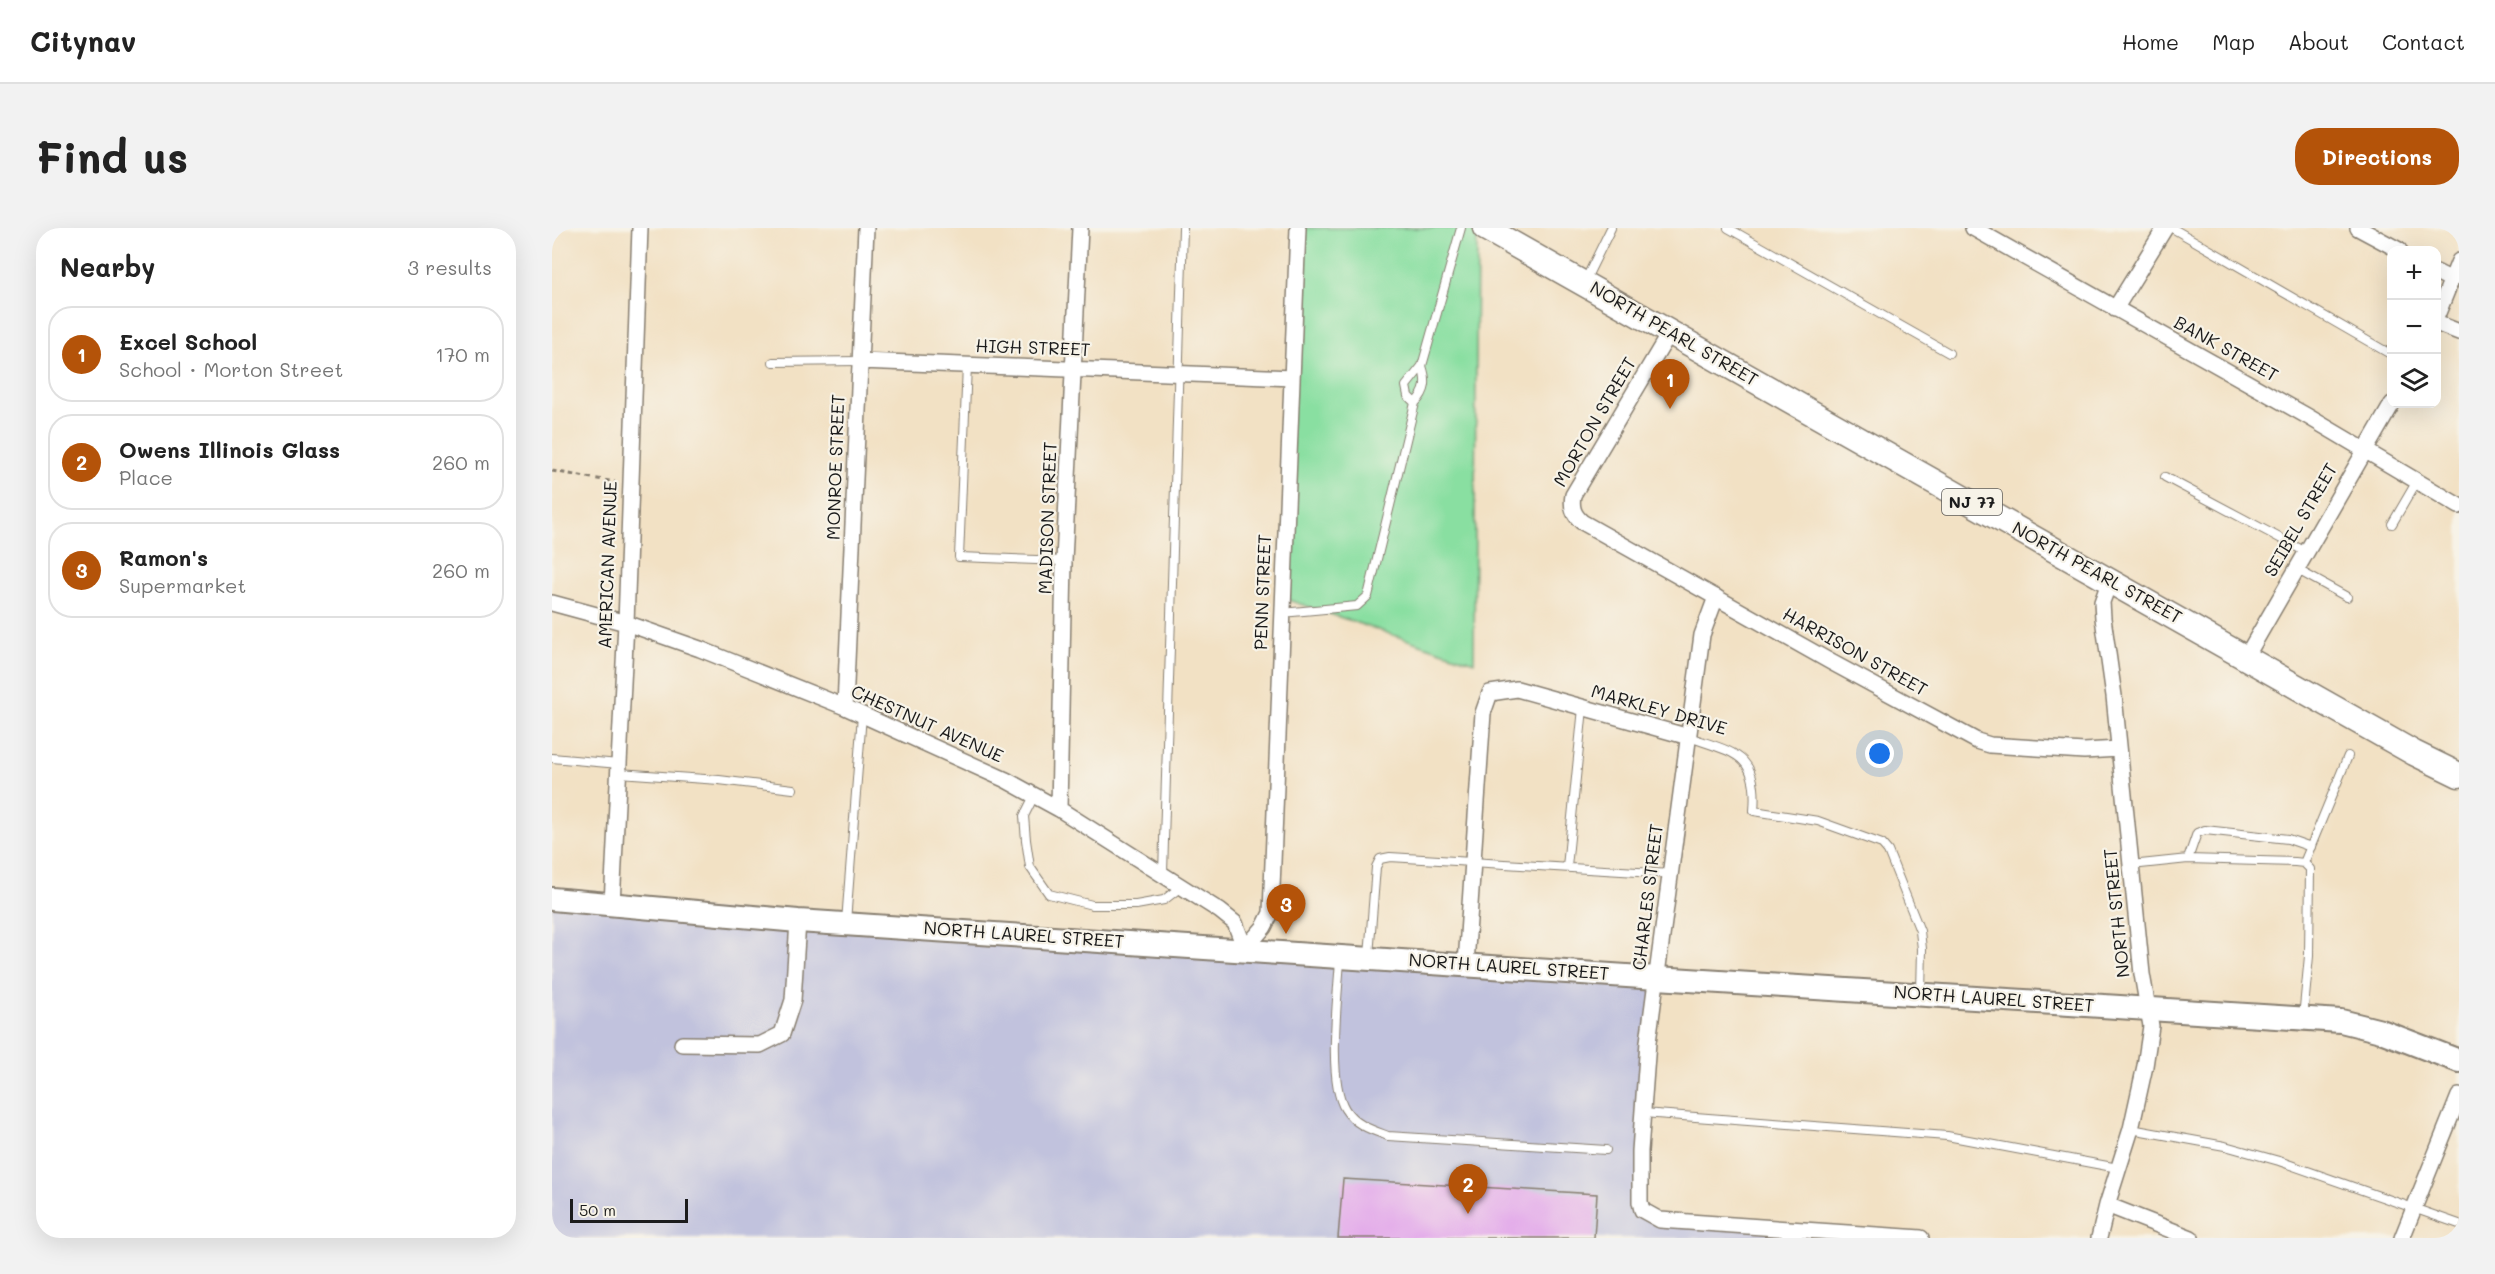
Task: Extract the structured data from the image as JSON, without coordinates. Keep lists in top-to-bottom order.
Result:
{
  "streets": {
    "main road": ["NORTH PEARL STREET", "NJ 77"],
    "street": [
      "HIGH STREET",
      "BANK STREET",
      "MORTON STREET",
      "MONROE STREET",
      "MADISON STREET",
      "SEIBEL STREET",
      "AMERICAN AVENUE",
      "PENN STREET",
      "HARRISON STREET",
      "MARKLEY DRIVE",
      "CHESTNUT AVENUE",
      "CHARLES STREET",
      "NORTH STREET",
      "NORTH LAUREL STREET"
    ]
  },
  "crossings": [
    ["NORTH PEARL STREET", "MORTON STREET"],
    ["NORTH PEARL STREET", "SEIBEL STREET"],
    ["NORTH PEARL STREET", "NORTH STREET"],
    ["HIGH STREET", "MONROE STREET"],
    ["HIGH STREET", "MADISON STREET"],
    ["HIGH STREET", "PENN STREET"],
    ["BANK STREET", "SEIBEL STREET"],
    ["MORTON STREET", "HARRISON STREET"],
    ["MONROE STREET", "CHESTNUT AVENUE"],
    ["MADISON STREET", "CHESTNUT AVENUE"],
    ["AMERICAN AVENUE", "CHESTNUT AVENUE"],
    ["AMERICAN AVENUE", "NORTH LAUREL STREET"],
    ["PENN STREET", "CHESTNUT AVENUE"],
    ["PENN STREET", "NORTH LAUREL STREET"],
    ["HARRISON STREET", "CHARLES STREET"],
    ["HARRISON STREET", "NORTH STREET"],
    ["MARKLEY DRIVE", "CHARLES STREET"],
    ["MARKLEY DRIVE", "NORTH LAUREL STREET"],
    ["CHESTNUT AVENUE", "NORTH LAUREL STREET"],
    ["CHARLES STREET", "NORTH LAUREL STREET"],
    ["NORTH STREET", "NORTH LAUREL STREET"]
  ],
  "scale_bar": "50 m",
  "page": {
    "header": "Citynav",
    "nav": [
      "Home",
      "Map",
      "About",
      "Contact"
    ],
    "buttons": "Directions",
    "title": "Find us",
    "heading": ["Nearby", "3 results"],
    "map_buttons": ["+", "−"],
    "list": [
      {
        "mark": "1",
        "name": "Excel School",
        "note": "School · Morton Street",
        "value": "170 m"
      },
      {
        "mark": "2",
        "name": "Owens Illinois Glass",
        "note": "Place",
        "value": "260 m"
      },
      {
        "mark": "3",
        "name": "Ramon's",
        "note": "Supermarket",
        "value": "260 m"
      }
    ],
    "pins": ["1", "3", "2"],
    "scale": "50 m"
  }
}
